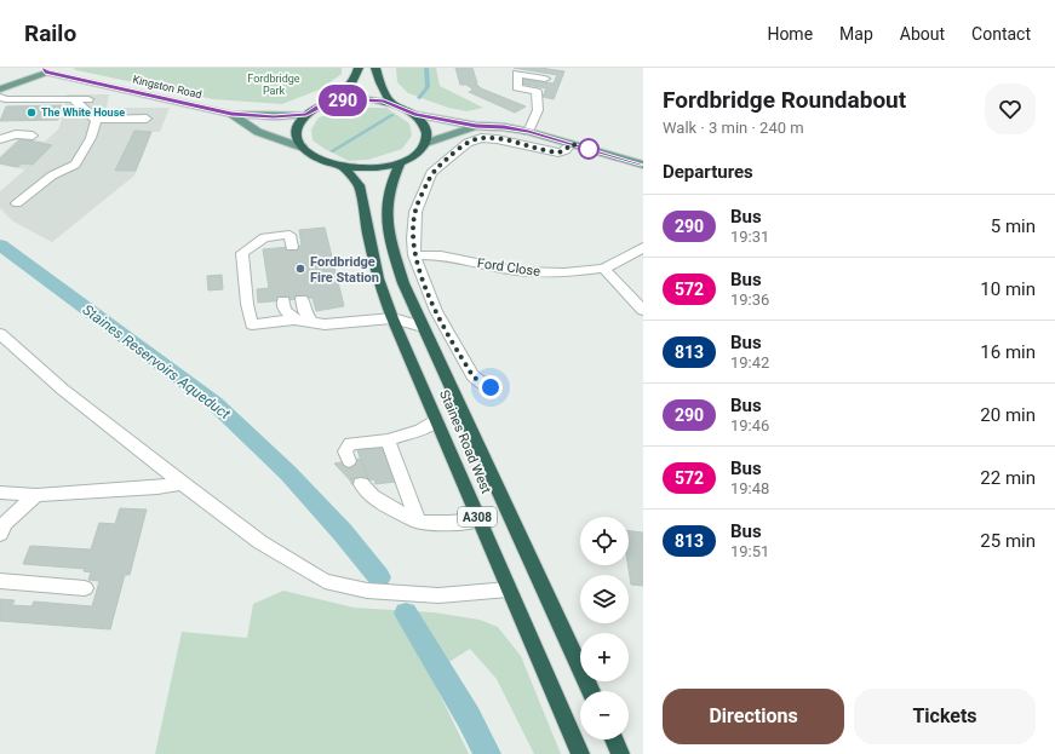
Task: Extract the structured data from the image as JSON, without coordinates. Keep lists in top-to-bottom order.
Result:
{
  "streets": {
    "highway": ["Staines Road West", "A308"],
    "main road": ["Kingston Road"],
    "street": ["Ford Close"]
  },
  "water": ["Staines Reservoirs Aqueduct"],
  "parks": ["Fordbridge Park"],
  "places": ["The White House", "Fordbridge Fire Station"],
  "lines": ["bus line 290"],
  "page": {
    "header": "Railo",
    "nav": [
      "Home",
      "Map",
      "About",
      "Contact"
    ],
    "on_map": "290",
    "heading": [
      ["Fordbridge Roundabout", "Walk · 3 min · 240 m"],
      "Departures"
    ],
    "list": [
      {
        "mark": "290",
        "name": "Bus",
        "note": "19:31",
        "value": "5 min"
      },
      {
        "mark": "572",
        "name": "Bus",
        "note": "19:36",
        "value": "10 min"
      },
      {
        "mark": "813",
        "name": "Bus",
        "note": "19:42",
        "value": "16 min"
      },
      {
        "mark": "290",
        "name": "Bus",
        "note": "19:46",
        "value": "20 min"
      },
      {
        "mark": "572",
        "name": "Bus",
        "note": "19:48",
        "value": "22 min"
      },
      {
        "mark": "813",
        "name": "Bus",
        "note": "19:51",
        "value": "25 min"
      }
    ],
    "map_buttons": ["+", "−"],
    "buttons": ["Directions", "Tickets"]
  }
}
